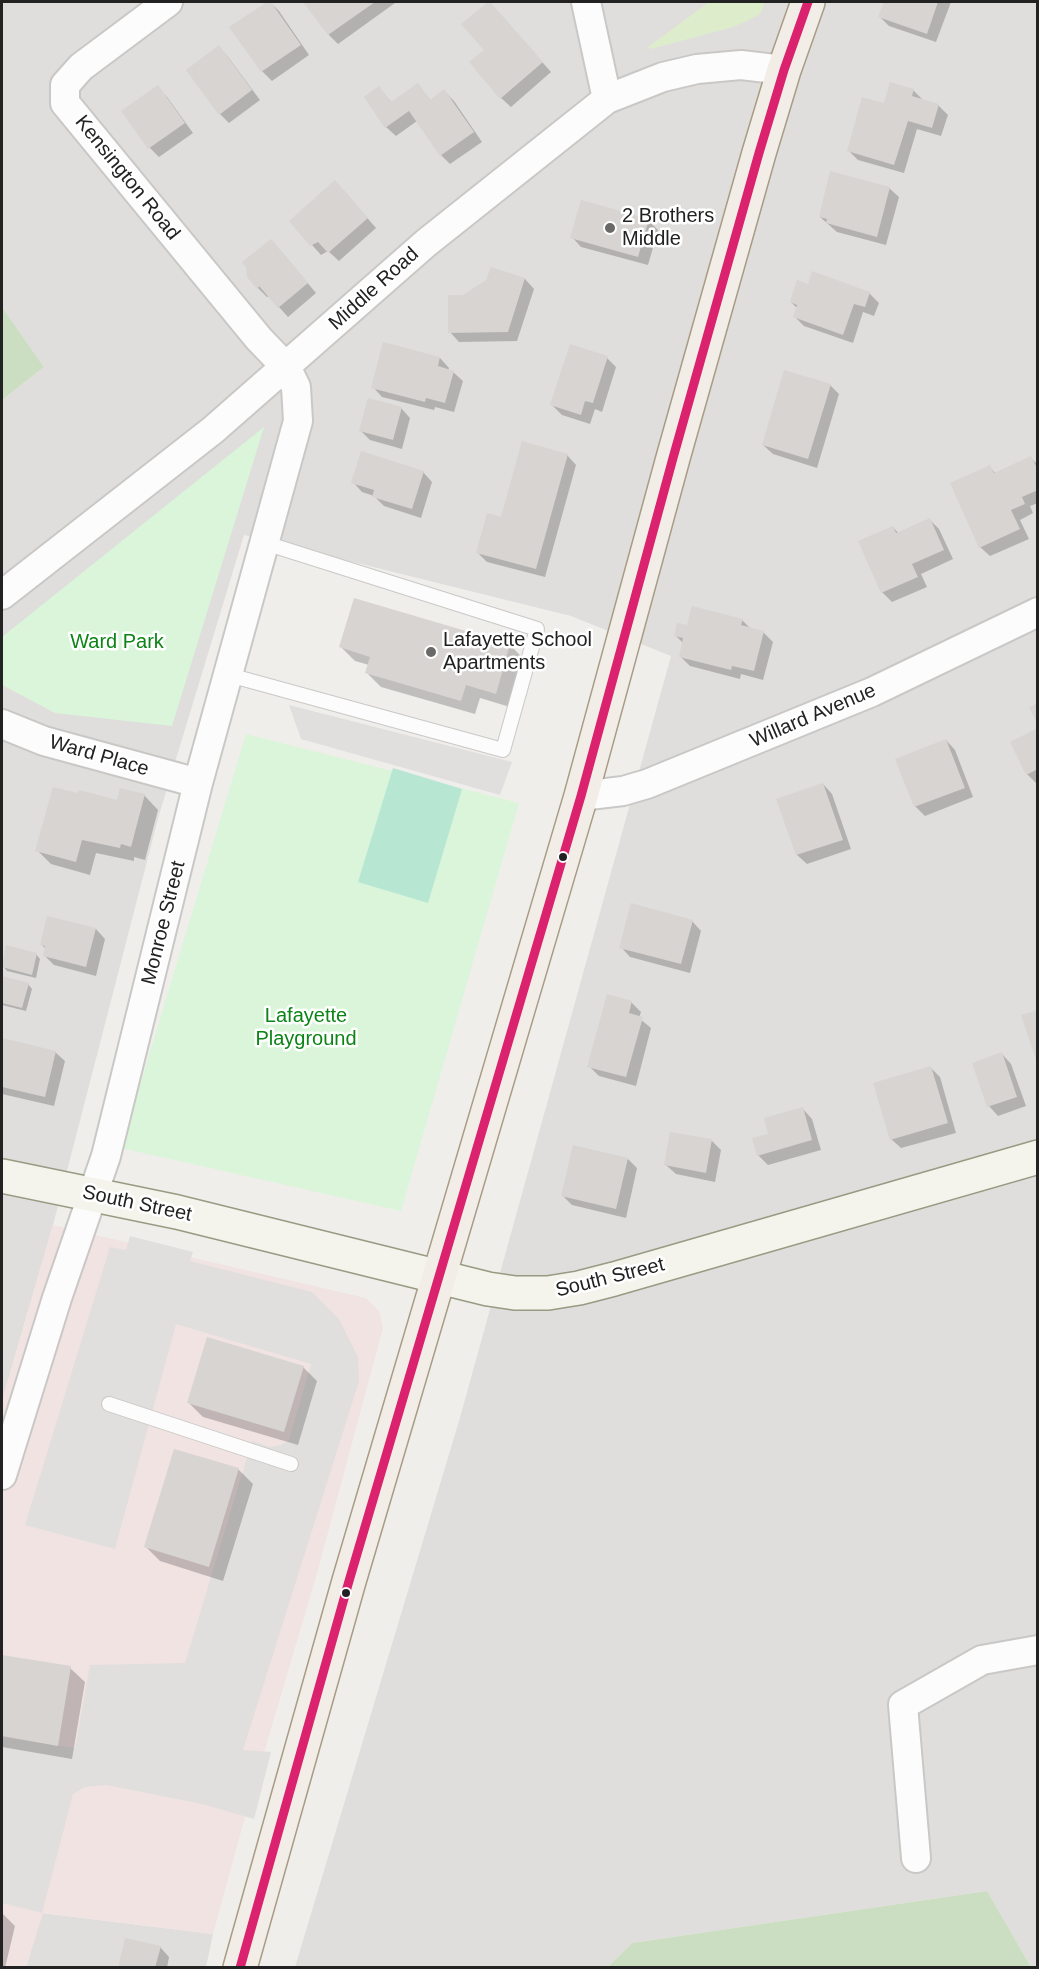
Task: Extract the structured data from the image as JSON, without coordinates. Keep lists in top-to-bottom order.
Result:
{
  "streets": {
    "street": [
      "Kensington Road",
      "Middle Road",
      "Willard Avenue",
      "Ward Place",
      "Monroe Street",
      "South Street"
    ]
  },
  "crossings": [
    ["Kensington Road", "Middle Road"],
    ["Kensington Road", "Monroe Street"],
    ["Middle Road", "Monroe Street"],
    ["Ward Place", "Monroe Street"],
    ["Monroe Street", "South Street"]
  ],
  "parks": ["Ward Park", "Lafayette Playground"],
  "places": ["2 Brothers Middle", "Lafayette School Apartments"]
}
